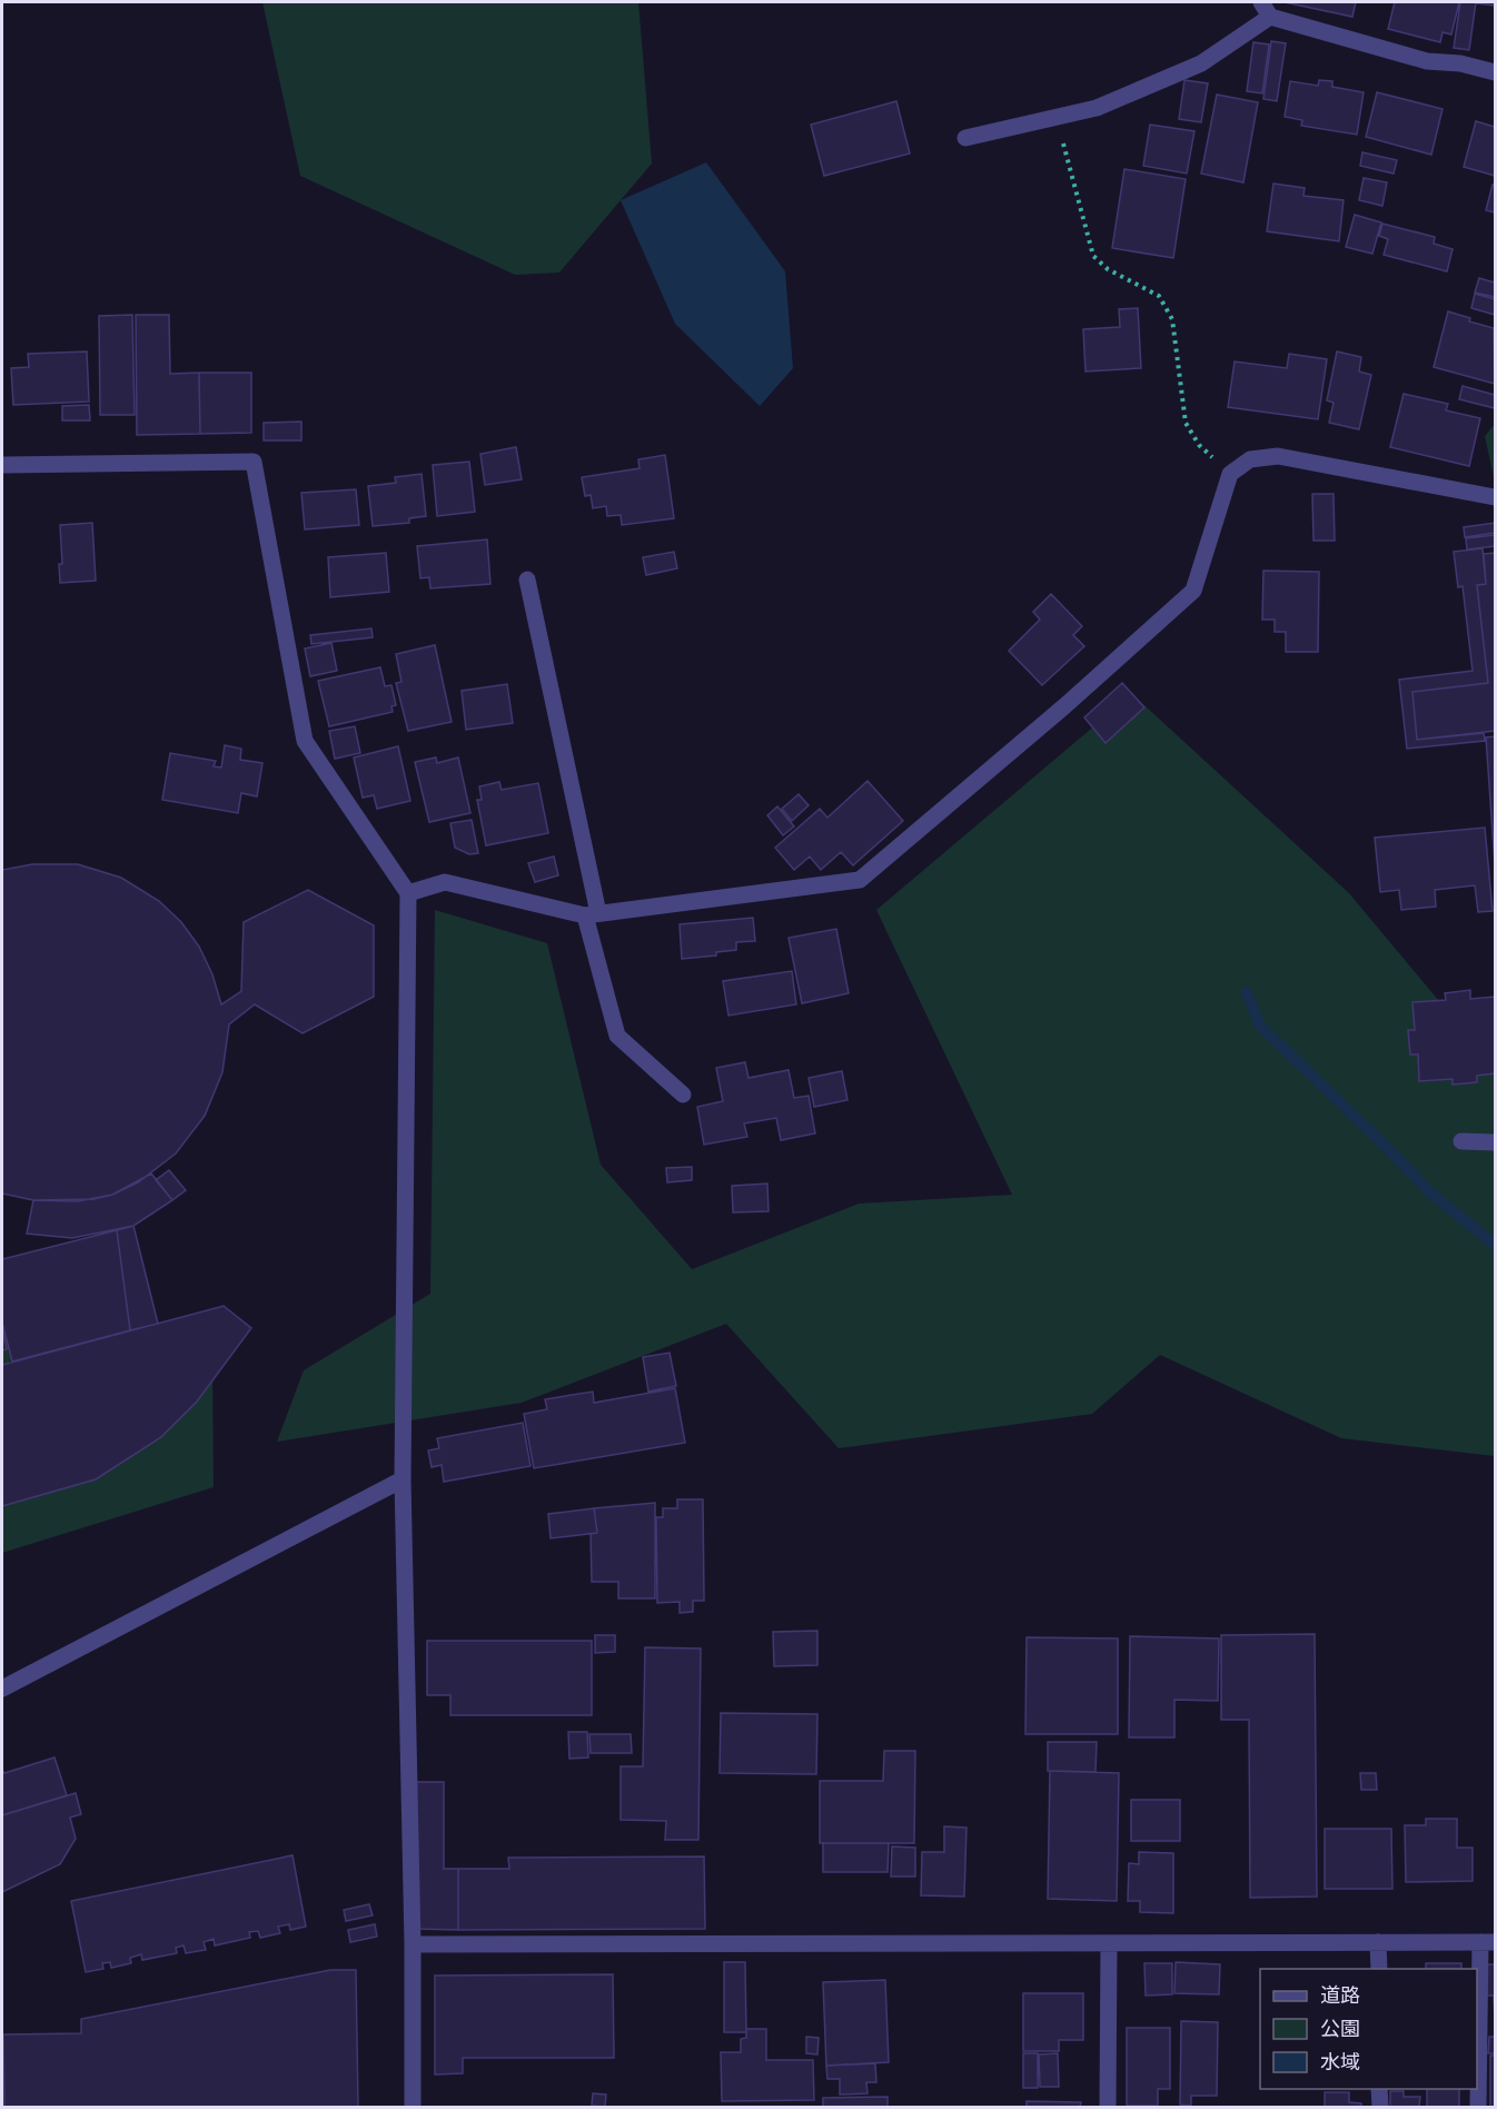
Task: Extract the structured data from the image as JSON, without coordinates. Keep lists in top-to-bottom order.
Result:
{
  "legend": ["道路", "公園", "水域"]
}
